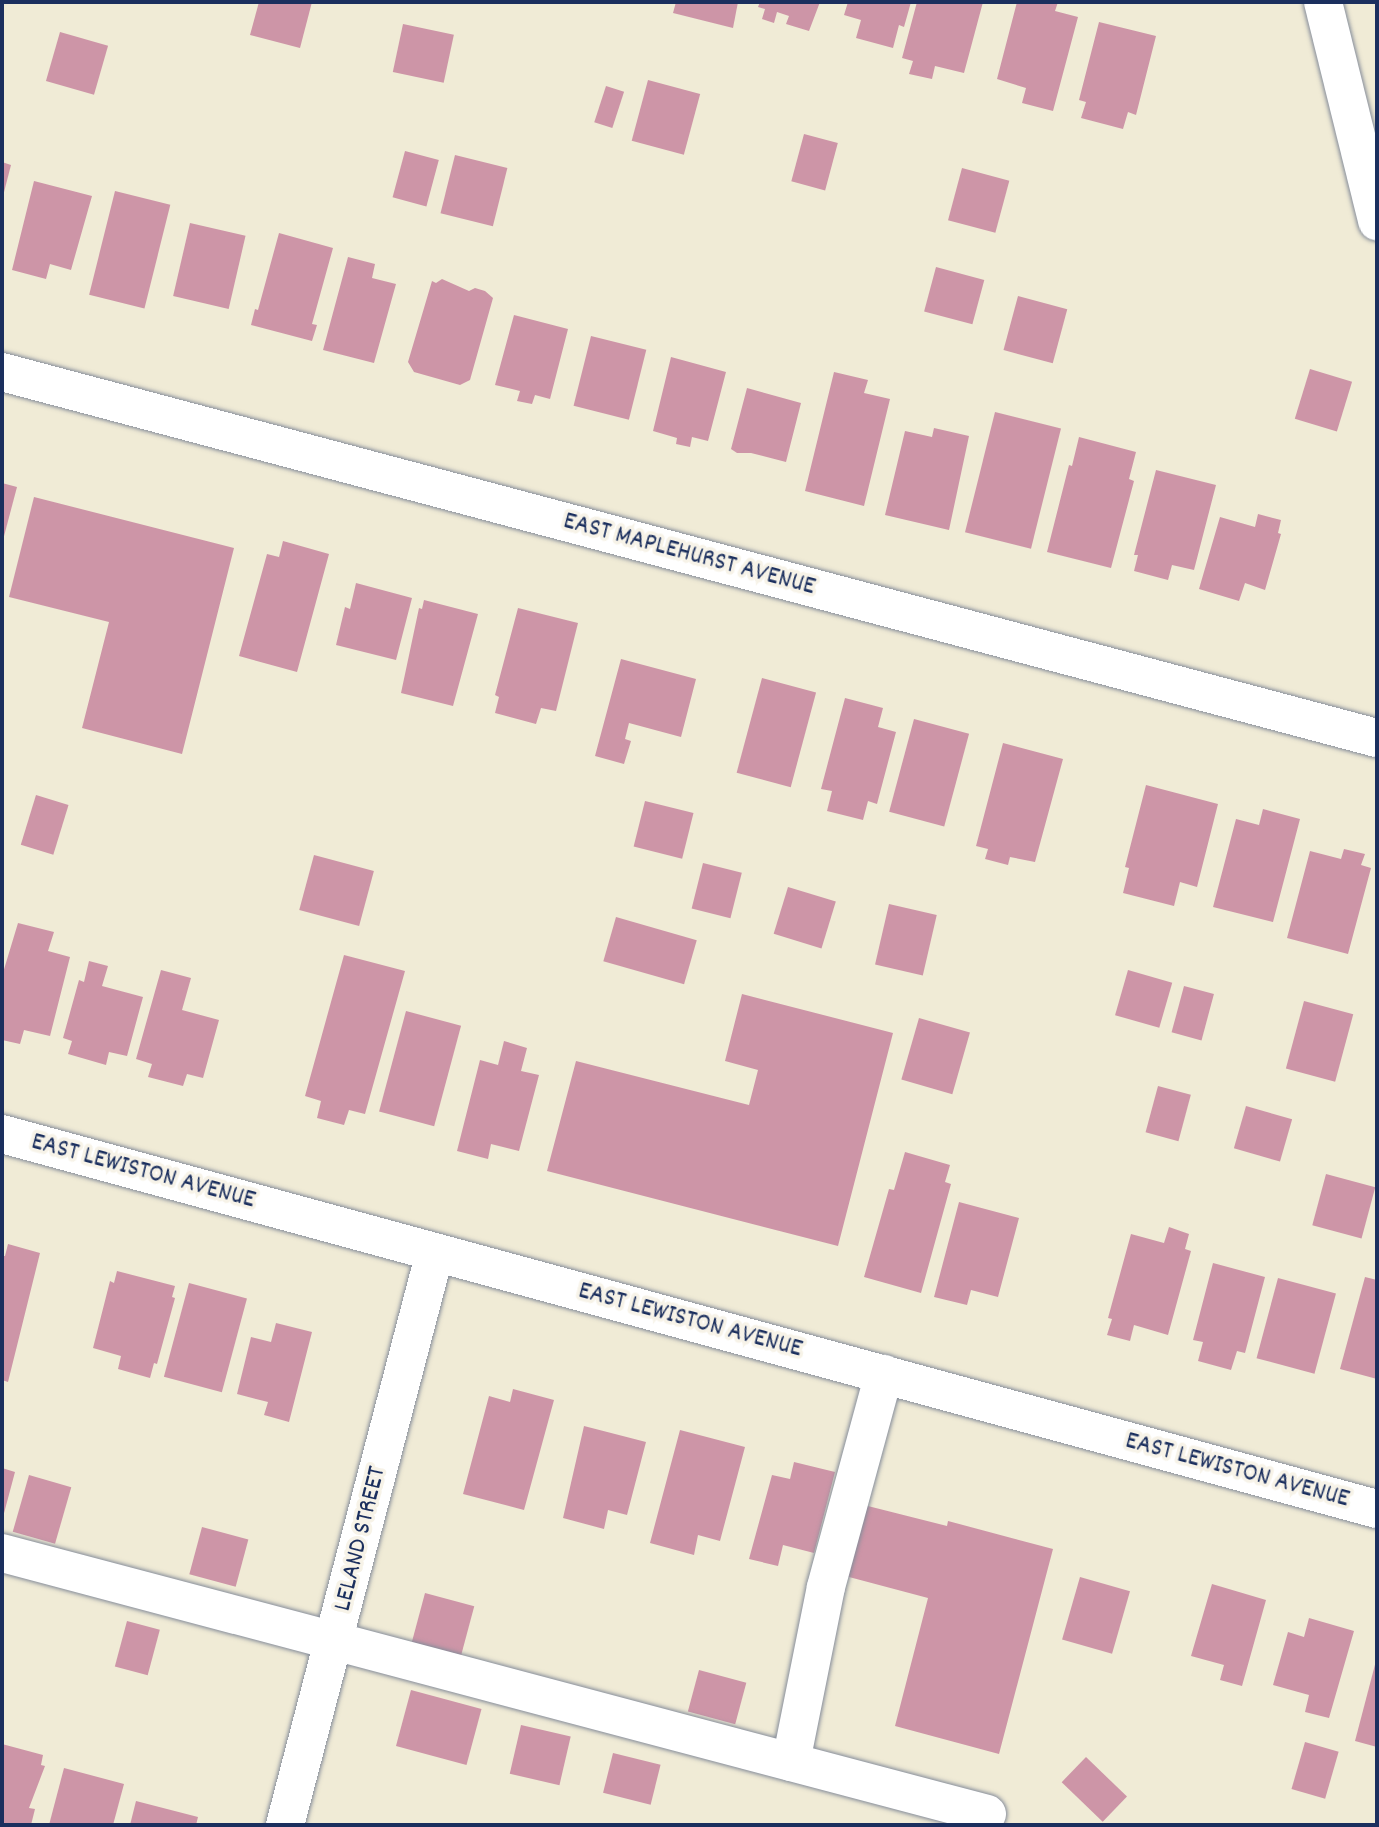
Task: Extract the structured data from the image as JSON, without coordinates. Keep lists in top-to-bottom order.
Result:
{
  "streets": {
    "street": ["EAST MAPLEHURST AVENUE", "EAST LEWISTON AVENUE", "LELAND STREET"]
  },
  "crossings": [
    ["EAST LEWISTON AVENUE", "LELAND STREET"]
  ]
}
